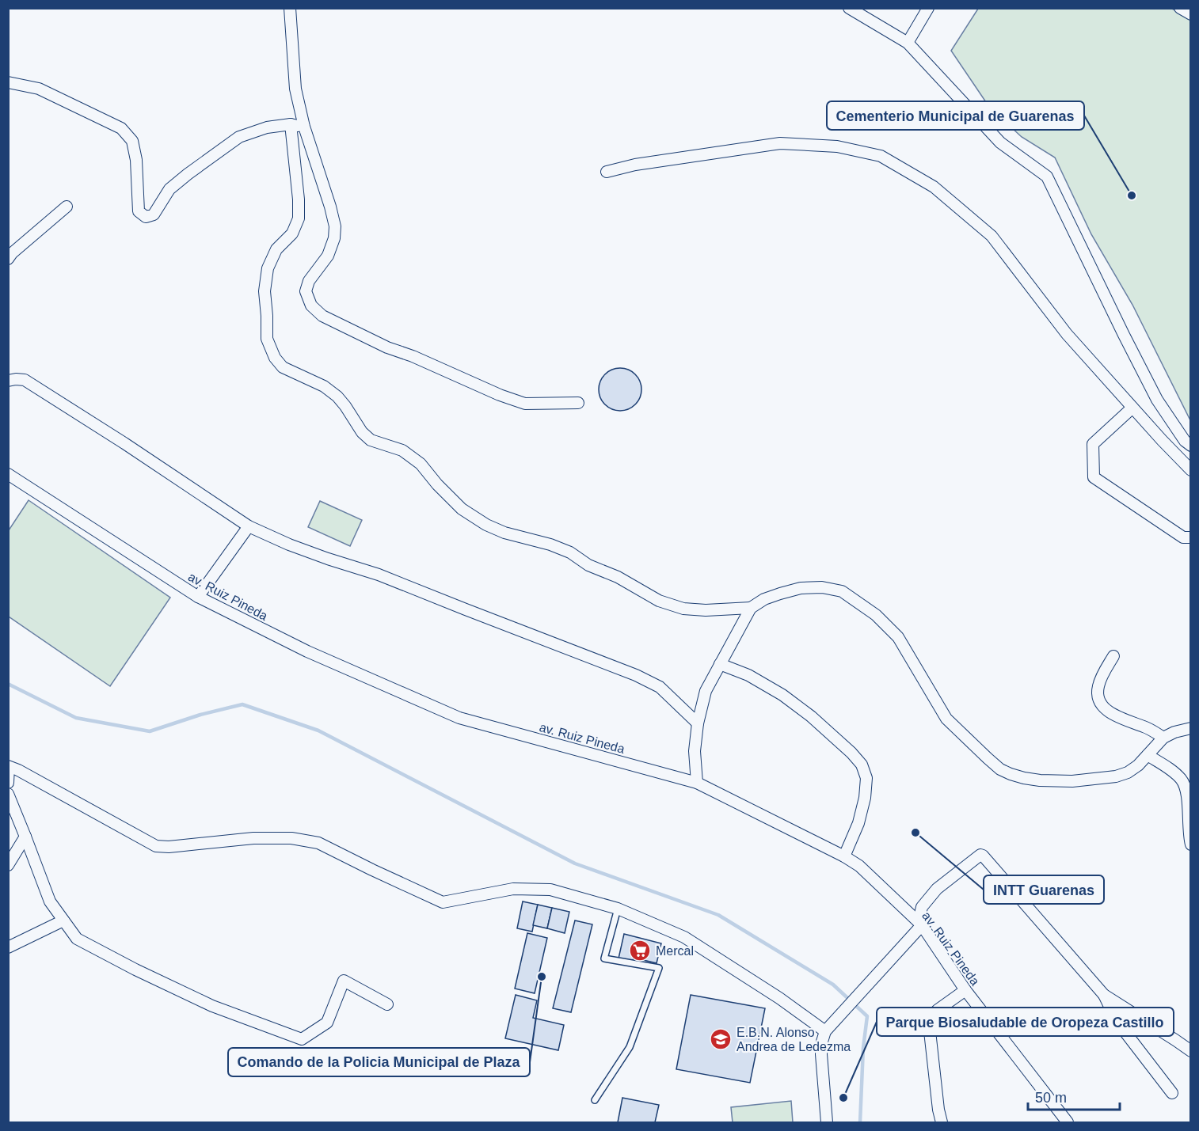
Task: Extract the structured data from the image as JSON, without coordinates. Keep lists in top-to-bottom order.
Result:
{
  "streets": {
    "street": ["av. Ruiz Pineda"]
  },
  "places": {
    "other": [
      "Cementerio Municipal de Guarenas",
      "INTT Guarenas",
      "Comando de la Policia Municipal de Plaza",
      "Parque Biosaludable de Oropeza Castillo"
    ],
    "supermarket": ["Mercal"],
    "school or university": ["E.B.N. Alonso Andrea de Ledezma"]
  },
  "scale_bar": "50 m"
}
